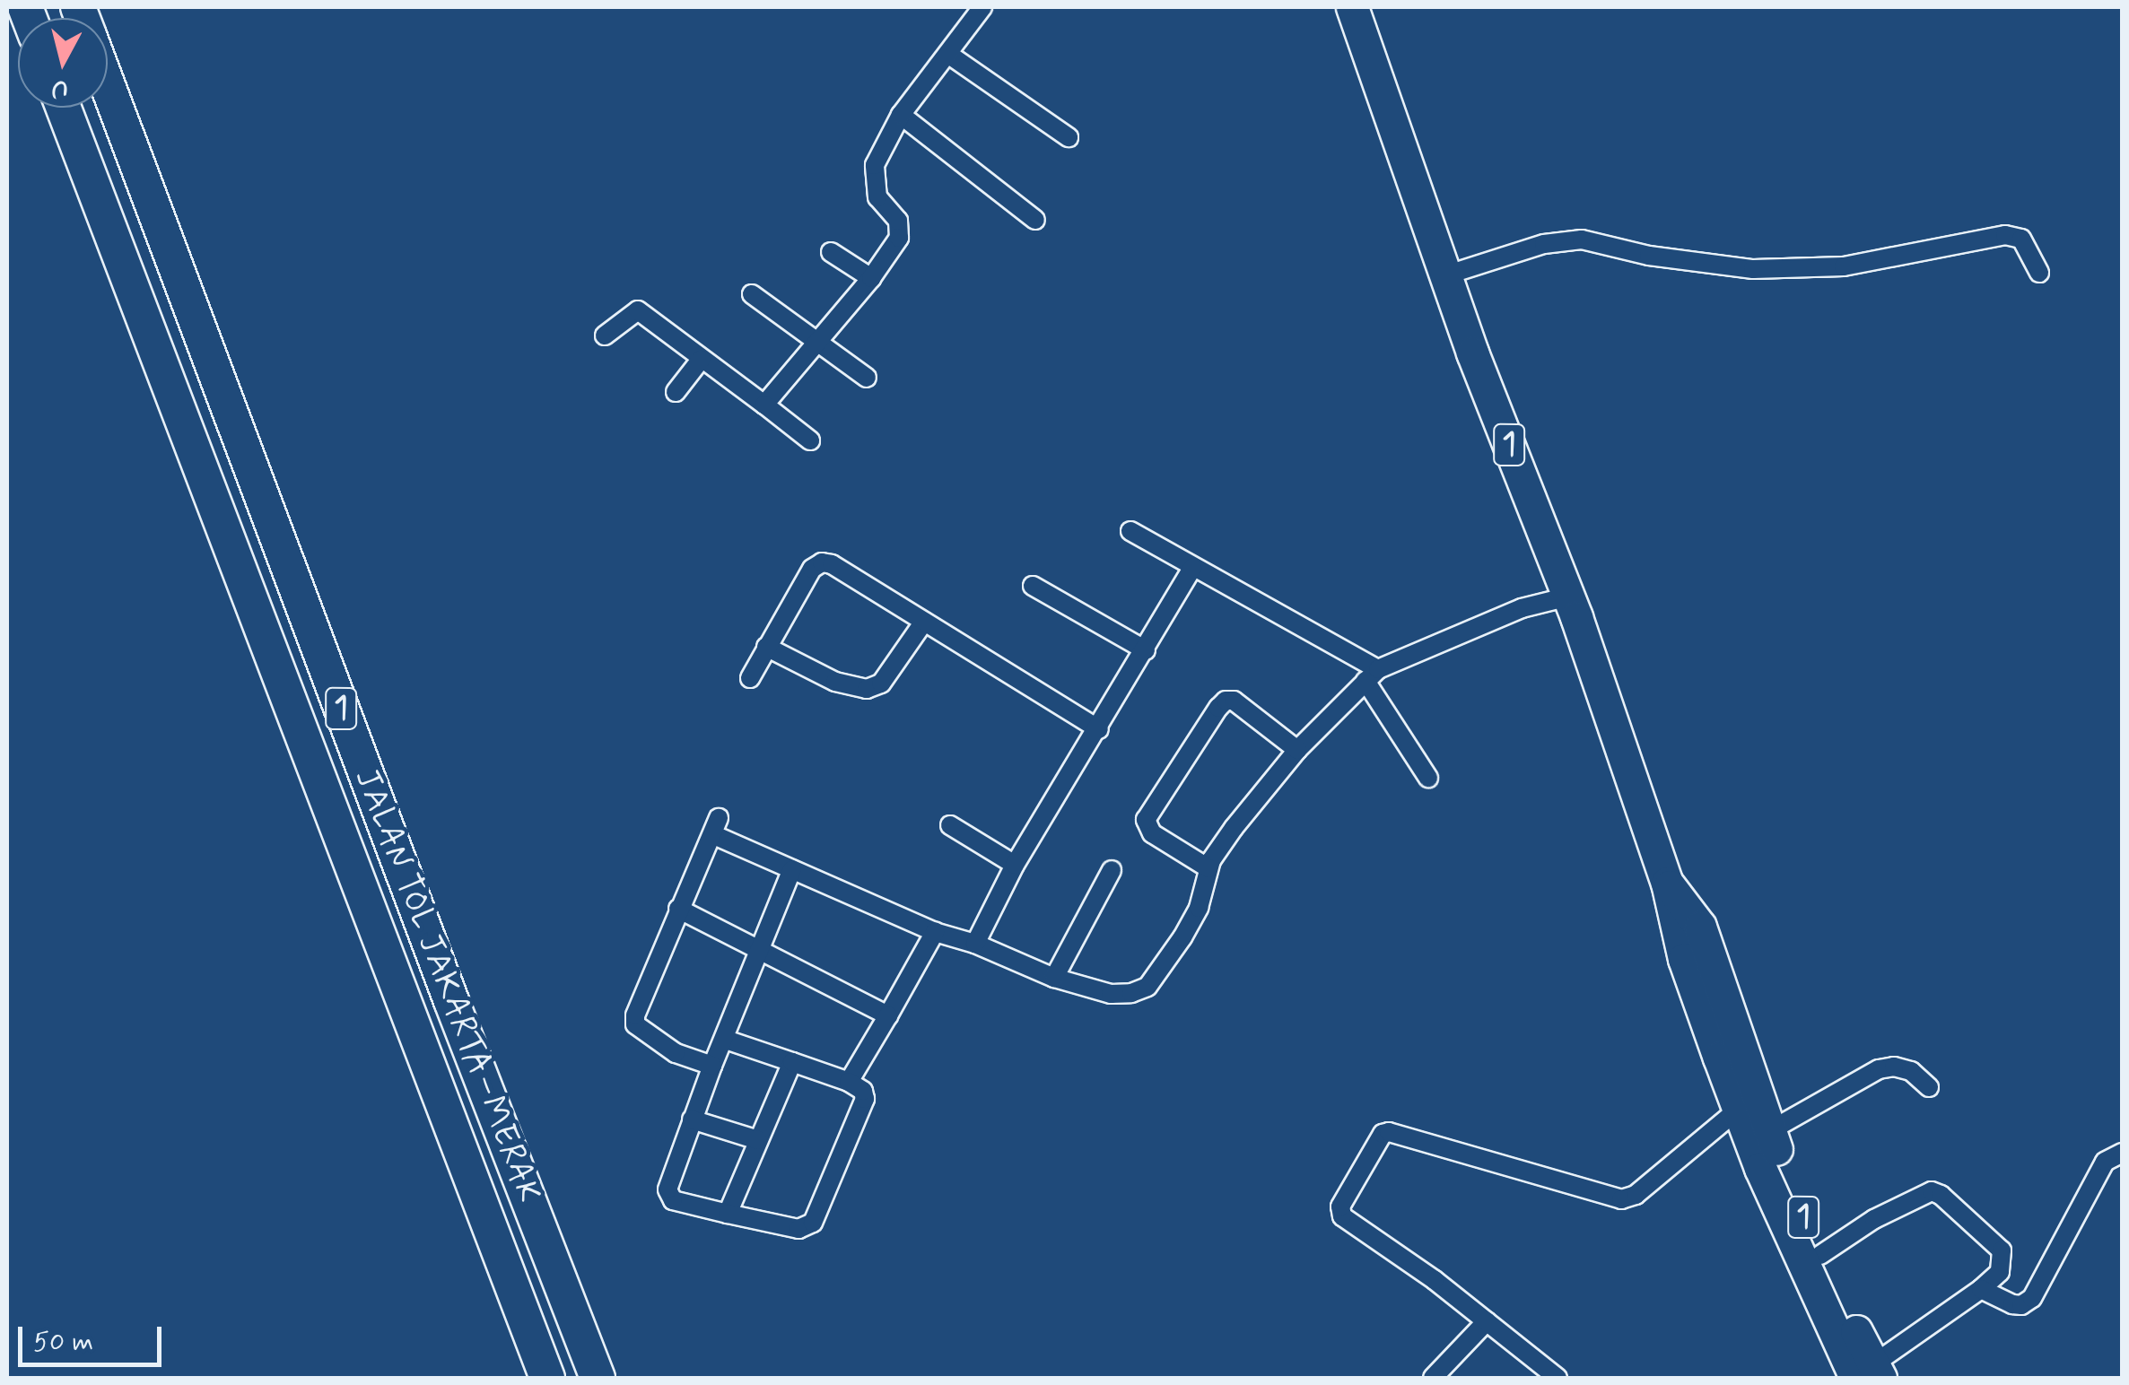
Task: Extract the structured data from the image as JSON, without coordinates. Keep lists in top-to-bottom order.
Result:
{
  "streets": {
    "highway": ["1", "JALAN TOL JAKARTA–MERAK"]
  },
  "scale_bar": "50 m",
  "north": "bottom"
}
